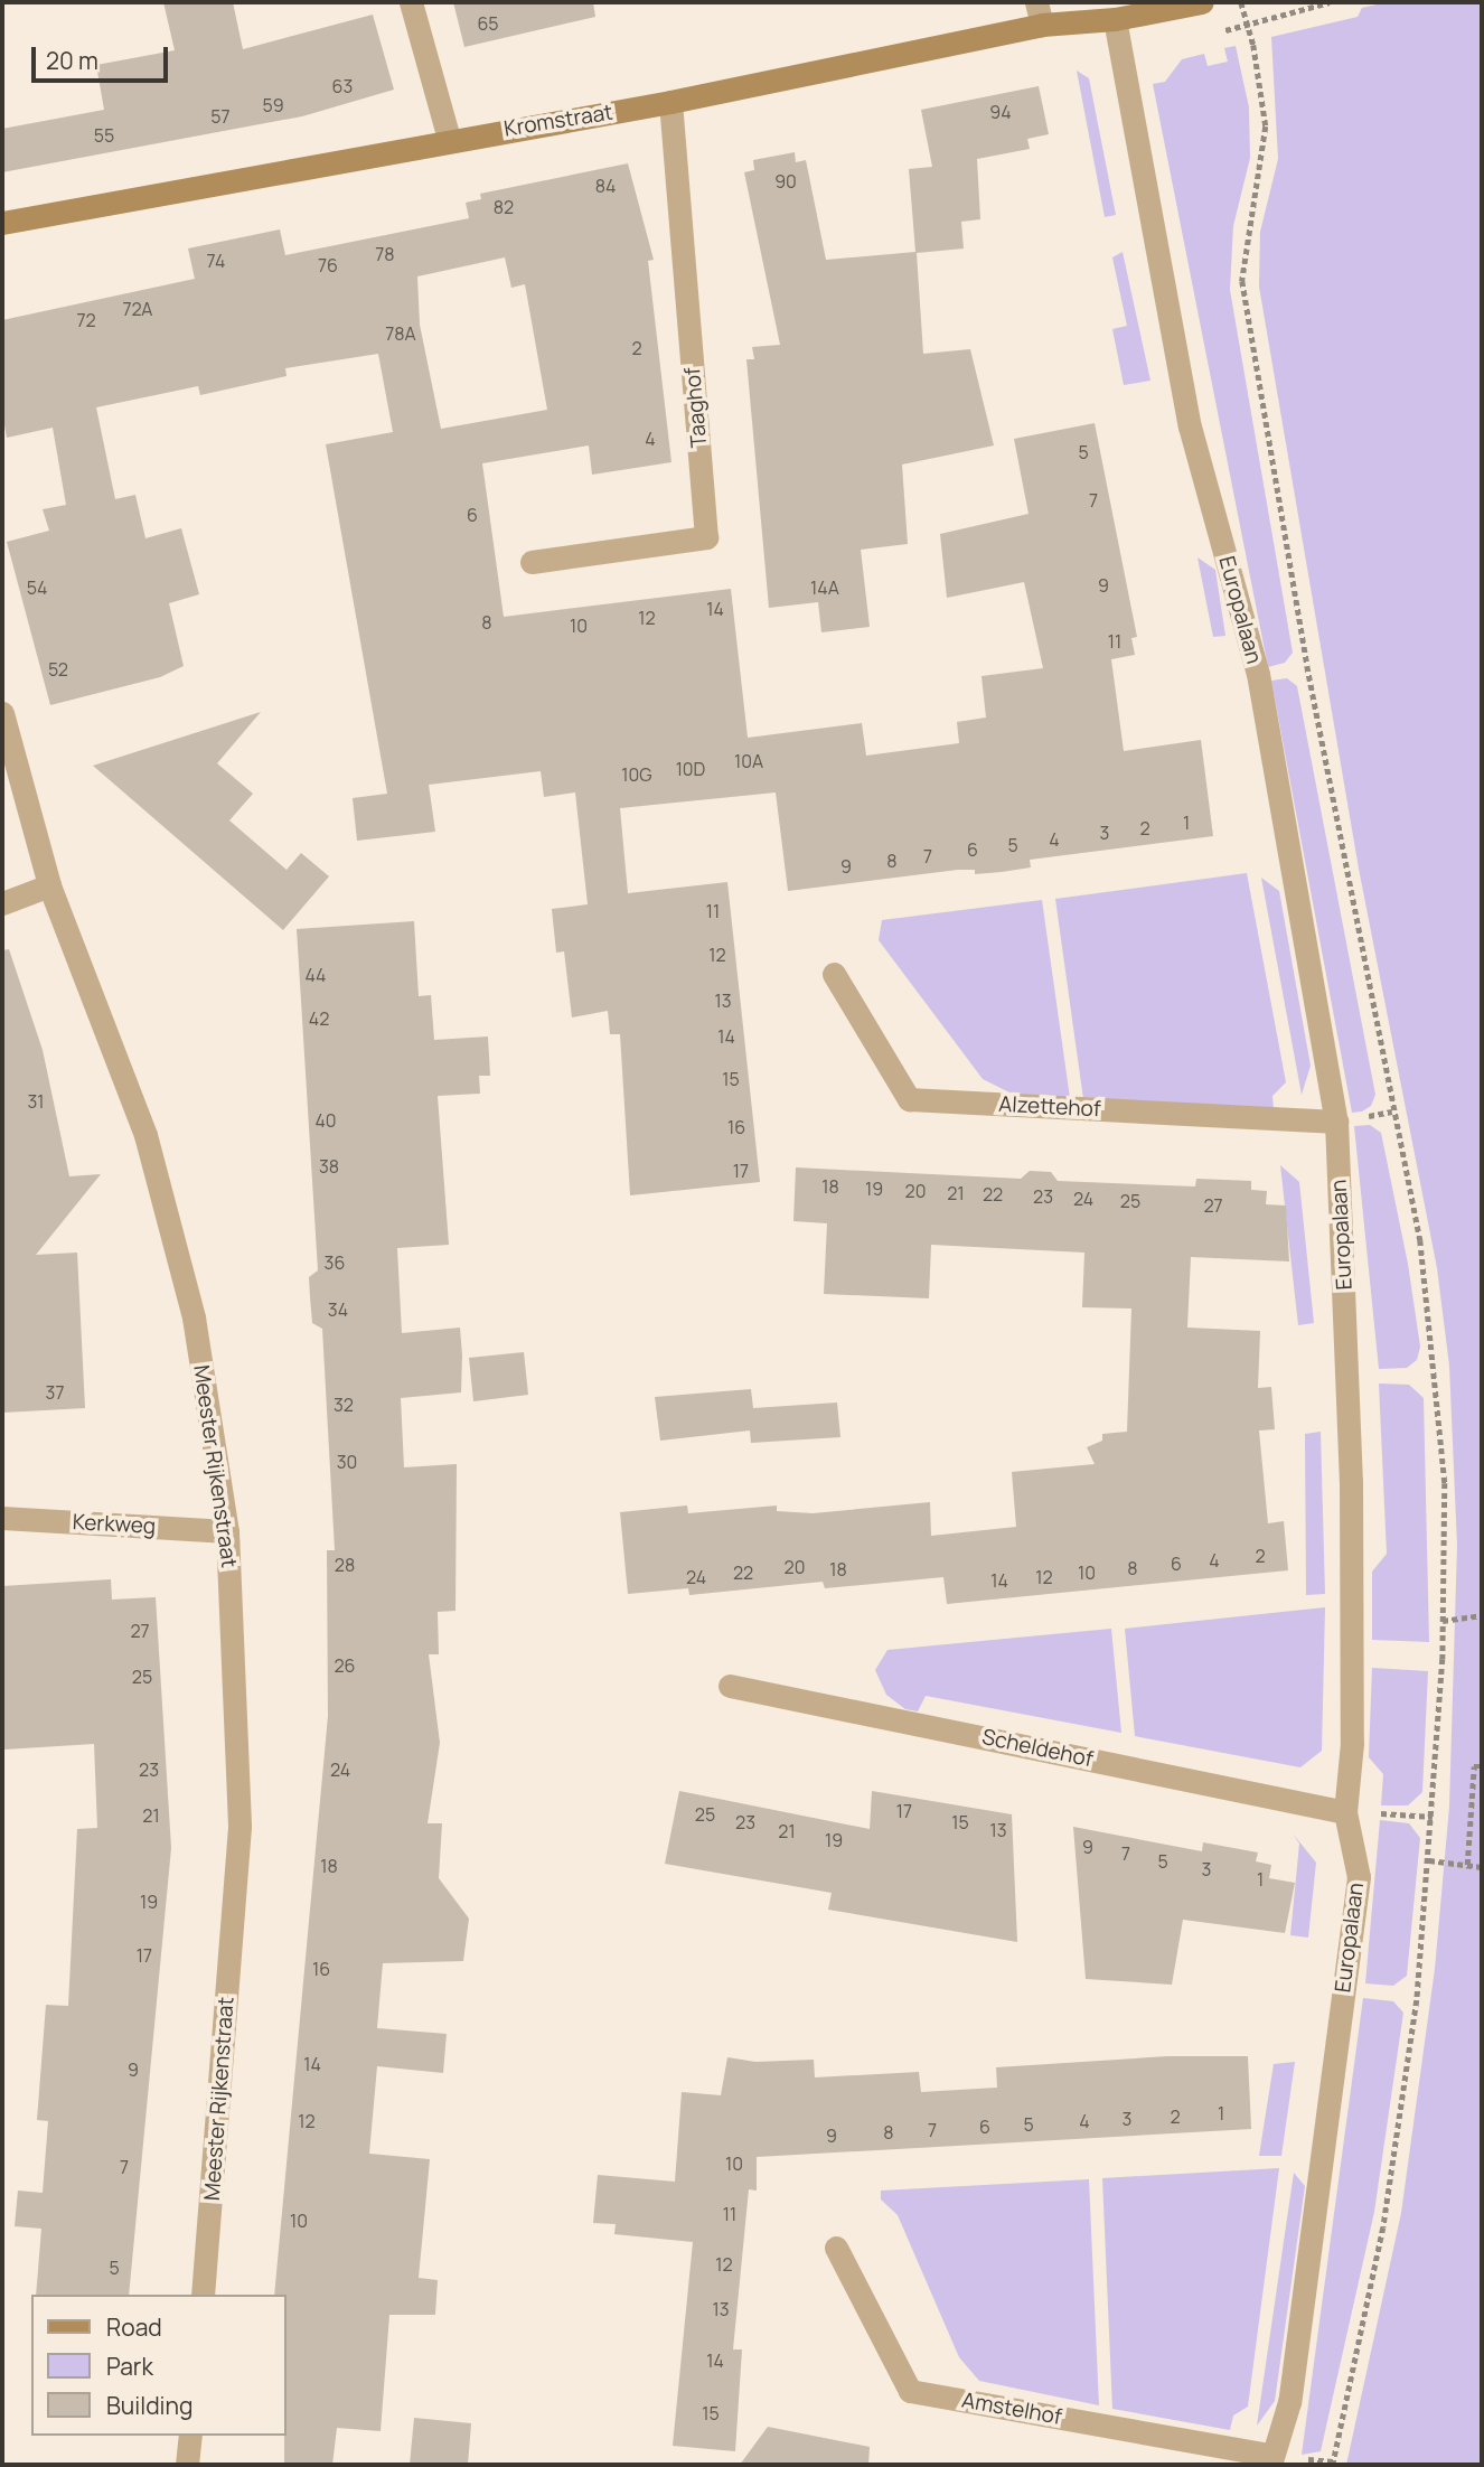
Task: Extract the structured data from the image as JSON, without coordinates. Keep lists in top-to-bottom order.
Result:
{
  "streets": {
    "street": [
      "Kromstraat",
      "Taaghof",
      "Europalaan",
      "Alzettehof",
      "Meester Rijkenstraat",
      "Kerkweg",
      "Scheldehof",
      "Amstelhof"
    ]
  },
  "crossings": [
    ["Kromstraat", "Taaghof"],
    ["Kromstraat", "Europalaan"],
    ["Europalaan", "Alzettehof"],
    ["Europalaan", "Scheldehof"],
    ["Europalaan", "Amstelhof"],
    ["Meester Rijkenstraat", "Kerkweg"]
  ],
  "house_numbers": [
    "65",
    "63",
    "59",
    "94",
    "57",
    "55",
    "90",
    "84",
    "82",
    "78",
    "74",
    "76",
    "72A",
    "72",
    "78A",
    "2",
    "4",
    "5",
    "7",
    "6",
    "9",
    "54",
    "14A",
    "14",
    "12",
    "8",
    "10",
    "11",
    "52",
    "10A",
    "10D",
    "10G",
    "1",
    "2",
    "3",
    "4",
    "5",
    "6",
    "7",
    "8",
    "9",
    "11",
    "12",
    "44",
    "13",
    "42",
    "14",
    "15",
    "31",
    "40",
    "16",
    "38",
    "17",
    "18",
    "19",
    "20",
    "21",
    "22",
    "23",
    "24",
    "25",
    "27",
    "36",
    "34",
    "37",
    "32",
    "30",
    "2",
    "4",
    "6",
    "28",
    "20",
    "8",
    "18",
    "22",
    "10",
    "24",
    "12",
    "14",
    "27",
    "26",
    "25",
    "23",
    "24",
    "17",
    "25",
    "21",
    "23",
    "15",
    "13",
    "21",
    "19",
    "9",
    "7",
    "5",
    "18",
    "3",
    "1",
    "19",
    "17",
    "16",
    "14",
    "9",
    "1",
    "2",
    "3",
    "12",
    "4",
    "5",
    "6",
    "7",
    "8",
    "9",
    "10",
    "7",
    "11",
    "10",
    "12",
    "5",
    "13",
    "14",
    "15"
  ],
  "legend": ["Road", "Park", "Building"],
  "scale_bar": "20 m"
}
